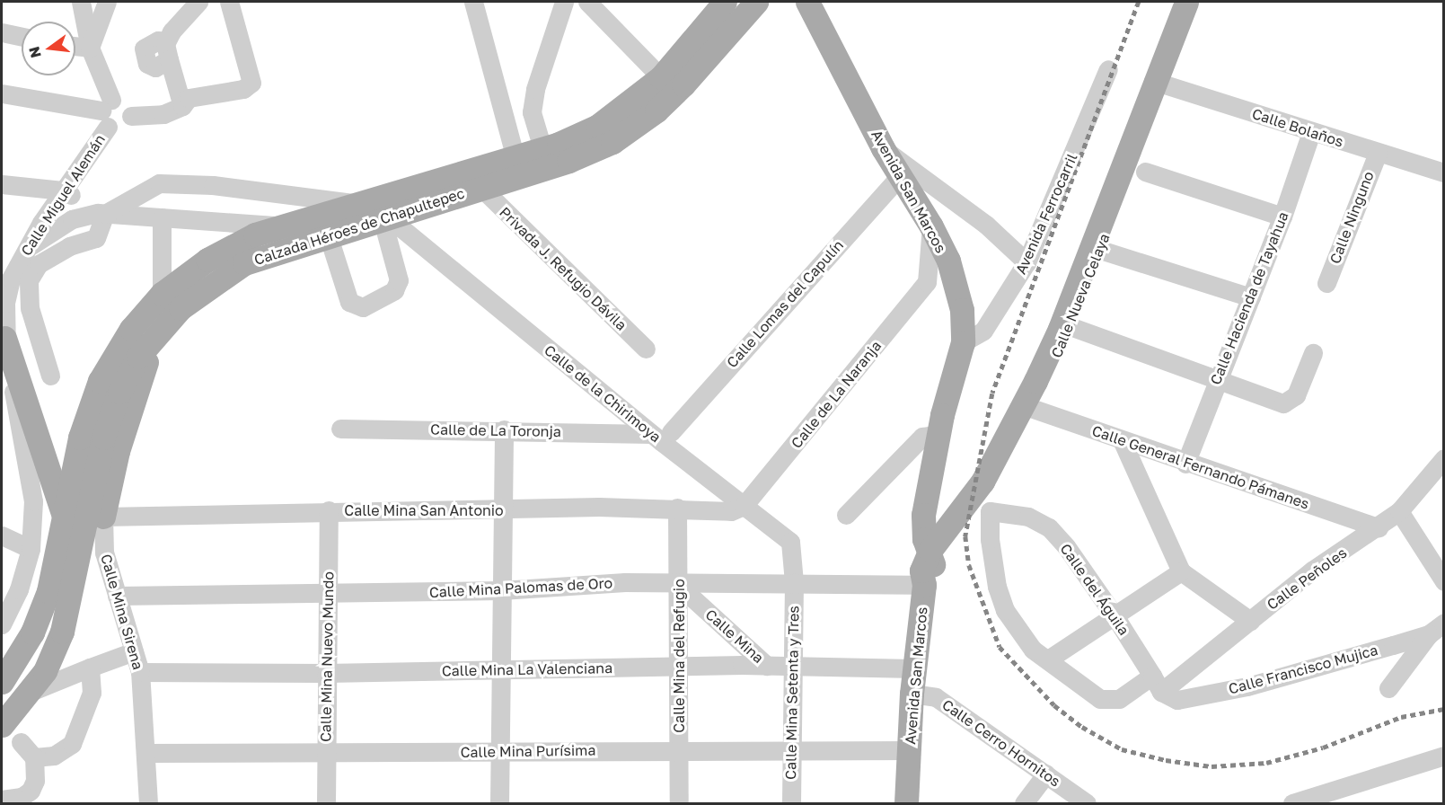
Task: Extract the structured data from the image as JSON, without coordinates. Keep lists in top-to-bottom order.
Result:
{
  "streets": {
    "main road": ["Avenida San Marcos", "Calzada Héroes de Chapultepec", "Calle Nueva Celaya"],
    "street": [
      "Calle Bolaños",
      "Calle Miguel Alemán",
      "Avenida Ferrocarril",
      "Calle Ninguno",
      "Privada J. Refugio Dávila",
      "Calle Hacienda de Tayahua",
      "Calle Lomas del Capulín",
      "Calle de la Chirimoya",
      "Calle de La Naranja",
      "Calle de La Toronja",
      "Calle General Fernando Pámanes",
      "Calle Mina San Antonio",
      "Calle Peñoles",
      "Calle Mina Palomas de Oro",
      "Calle del Águila",
      "Calle Mina Sirena",
      "Calle Mina",
      "Calle Mina del Refugio",
      "Calle Mina Nuevo Mundo",
      "Calle Mina La Valenciana",
      "Calle Francisco Mujica",
      "Calle Mina Setenta y Tres",
      "Calle Cerro Hornitos",
      "Calle Mina Purísima"
    ]
  },
  "crossings": [
    ["Calle Bolaños", "Calle Ninguno"],
    ["Calle Bolaños", "Calle Nueva Celaya"],
    ["Calle Bolaños", "Calle Hacienda de Tayahua"],
    ["Avenida San Marcos", "Avenida Ferrocarril"],
    ["Avenida San Marcos", "Calle Nueva Celaya"],
    ["Avenida San Marcos", "Calle Lomas del Capulín"],
    ["Avenida San Marcos", "Calle de La Naranja"],
    ["Avenida San Marcos", "Calle Mina Palomas de Oro"],
    ["Avenida San Marcos", "Calle Mina La Valenciana"],
    ["Avenida San Marcos", "Calle Cerro Hornitos"],
    ["Avenida San Marcos", "Calle Mina Purísima"],
    ["Calzada Héroes de Chapultepec", "Privada J. Refugio Dávila"],
    ["Calzada Héroes de Chapultepec", "Calle de la Chirimoya"],
    ["Calle Nueva Celaya", "Calle General Fernando Pámanes"],
    ["Calle Nueva Celaya", "Calle Mina Palomas de Oro"],
    ["Calle Hacienda de Tayahua", "Calle General Fernando Pámanes"],
    ["Calle de la Chirimoya", "Calle de La Naranja"],
    ["Calle de la Chirimoya", "Calle de La Toronja"],
    ["Calle de la Chirimoya", "Calle Mina San Antonio"],
    ["Calle de la Chirimoya", "Calle Mina Palomas de Oro"],
    ["Calle de la Chirimoya", "Calle Mina Setenta y Tres"],
    ["Calle de La Naranja", "Calle Mina San Antonio"],
    ["Calle General Fernando Pámanes", "Calle Peñoles"],
    ["Calle Mina San Antonio", "Calle Mina Sirena"],
    ["Calle Mina San Antonio", "Calle Mina del Refugio"],
    ["Calle Mina San Antonio", "Calle Mina Nuevo Mundo"],
    ["Calle Peñoles", "Calle del Águila"],
    ["Calle Peñoles", "Calle Francisco Mujica"],
    ["Calle Mina Palomas de Oro", "Calle Mina Sirena"],
    ["Calle Mina Palomas de Oro", "Calle Mina"],
    ["Calle Mina Palomas de Oro", "Calle Mina del Refugio"],
    ["Calle Mina Palomas de Oro", "Calle Mina Nuevo Mundo"],
    ["Calle Mina Palomas de Oro", "Calle Mina Setenta y Tres"],
    ["Calle del Águila", "Calle Francisco Mujica"],
    ["Calle Mina Sirena", "Calle Mina La Valenciana"],
    ["Calle Mina Sirena", "Calle Mina Purísima"],
    ["Calle Mina", "Calle Mina del Refugio"],
    ["Calle Mina", "Calle Mina La Valenciana"],
    ["Calle Mina del Refugio", "Calle Mina La Valenciana"],
    ["Calle Mina del Refugio", "Calle Mina Purísima"],
    ["Calle Mina Nuevo Mundo", "Calle Mina La Valenciana"],
    ["Calle Mina Nuevo Mundo", "Calle Mina Purísima"],
    ["Calle Mina La Valenciana", "Calle Mina Setenta y Tres"],
    ["Calle Mina Setenta y Tres", "Calle Mina Purísima"]
  ],
  "north": "left"
}
